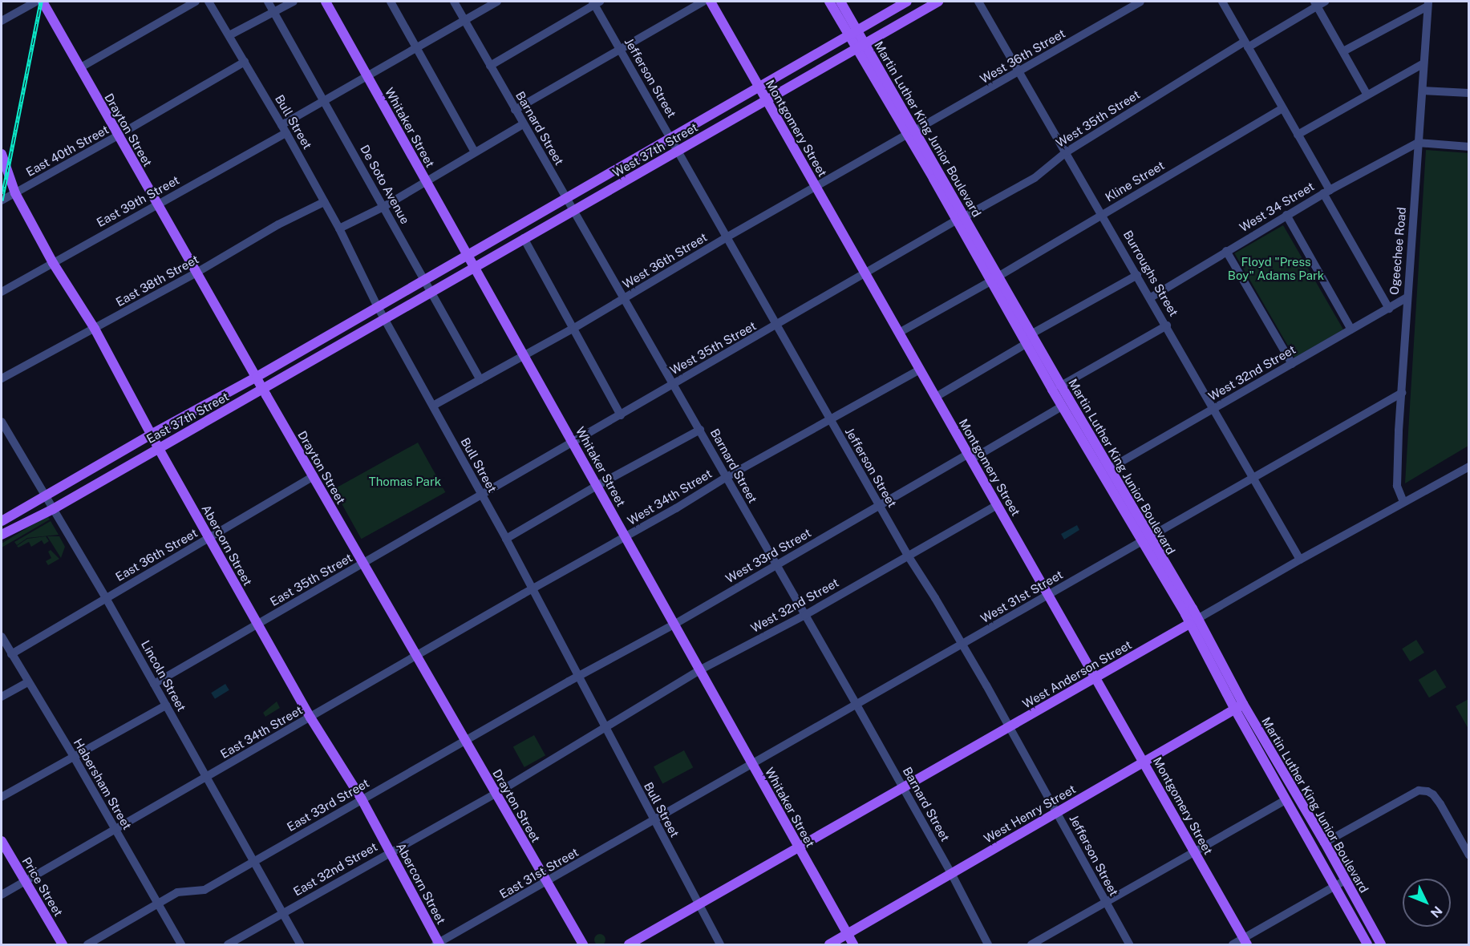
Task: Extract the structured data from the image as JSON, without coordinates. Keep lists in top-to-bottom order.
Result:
{
  "streets": {
    "main road": [
      "Whitaker Street",
      "Montgomery Street",
      "Martin Luther King Junior Boulevard",
      "Drayton Street",
      "West 37th Street",
      "East 37th Street",
      "Abercorn Street",
      "West Anderson Street",
      "West Henry Street",
      "Price Street"
    ],
    "street": [
      "West 36th Street",
      "Jefferson Street",
      "West 35th Street",
      "Bull Street",
      "Barnard Street",
      "East 40th Street",
      "Kline Street",
      "De Soto Avenue",
      "East 39th Street",
      "West 34 Street",
      "Ogeechee Road",
      "Burroughs Street",
      "East 38th Street",
      "West 32nd Street",
      "West 34th Street",
      "East 36th Street",
      "West 33rd Street",
      "East 35th Street",
      "West 31st Street",
      "Lincoln Street",
      "East 34th Street",
      "Habersham Street",
      "East 33rd Street",
      "East 32nd Street",
      "East 31st Street"
    ]
  },
  "crossings": [
    ["West 36th Street", "Jefferson Street"],
    ["West 36th Street", "Bull Street"],
    ["West 36th Street", "Whitaker Street"],
    ["West 36th Street", "Barnard Street"],
    ["West 36th Street", "Montgomery Street"],
    ["West 36th Street", "Martin Luther King Junior Boulevard"],
    ["West 36th Street", "De Soto Avenue"],
    ["West 36th Street", "Burroughs Street"],
    ["Jefferson Street", "West 35th Street"],
    ["Jefferson Street", "West 37th Street"],
    ["Jefferson Street", "West 32nd Street"],
    ["Jefferson Street", "West 34th Street"],
    ["Jefferson Street", "West 33rd Street"],
    ["Jefferson Street", "West 31st Street"],
    ["Jefferson Street", "West Anderson Street"],
    ["Jefferson Street", "West Henry Street"],
    ["West 35th Street", "Bull Street"],
    ["West 35th Street", "Whitaker Street"],
    ["West 35th Street", "Barnard Street"],
    ["West 35th Street", "Montgomery Street"],
    ["West 35th Street", "Martin Luther King Junior Boulevard"],
    ["West 35th Street", "Burroughs Street"],
    ["West 35th Street", "East 35th Street"],
    ["Bull Street", "West 37th Street"],
    ["Bull Street", "East 40th Street"],
    ["Bull Street", "East 39th Street"],
    ["Bull Street", "East 38th Street"],
    ["Bull Street", "West 32nd Street"],
    ["Bull Street", "East 37th Street"],
    ["Bull Street", "West 34th Street"],
    ["Bull Street", "West 33rd Street"],
    ["Bull Street", "East 35th Street"],
    ["Bull Street", "West 31st Street"],
    ["Bull Street", "West Anderson Street"],
    ["Bull Street", "East 34th Street"],
    ["Bull Street", "East 33rd Street"],
    ["Bull Street", "East 32nd Street"],
    ["Bull Street", "East 31st Street"],
    ["Whitaker Street", "West 37th Street"],
    ["Whitaker Street", "West 32nd Street"],
    ["Whitaker Street", "West 34th Street"],
    ["Whitaker Street", "West 33rd Street"],
    ["Whitaker Street", "West 31st Street"],
    ["Whitaker Street", "West Anderson Street"],
    ["Whitaker Street", "West Henry Street"],
    ["Barnard Street", "West 37th Street"],
    ["Barnard Street", "West 32nd Street"],
    ["Barnard Street", "West 34th Street"],
    ["Barnard Street", "West 33rd Street"],
    ["Barnard Street", "West 31st Street"],
    ["Barnard Street", "West Anderson Street"],
    ["Barnard Street", "West Henry Street"],
    ["Montgomery Street", "West 37th Street"],
    ["Montgomery Street", "Kline Street"],
    ["Montgomery Street", "West 32nd Street"],
    ["Montgomery Street", "West 34th Street"],
    ["Montgomery Street", "West 33rd Street"],
    ["Montgomery Street", "West 31st Street"],
    ["Montgomery Street", "West Anderson Street"],
    ["Montgomery Street", "West Henry Street"],
    ["Martin Luther King Junior Boulevard", "West 37th Street"],
    ["Martin Luther King Junior Boulevard", "Kline Street"],
    ["Martin Luther King Junior Boulevard", "West 32nd Street"],
    ["Martin Luther King Junior Boulevard", "West 33rd Street"],
    ["Martin Luther King Junior Boulevard", "West 31st Street"],
    ["Martin Luther King Junior Boulevard", "West Anderson Street"],
    ["Martin Luther King Junior Boulevard", "West Henry Street"],
    ["Drayton Street", "East 40th Street"],
    ["Drayton Street", "East 39th Street"],
    ["Drayton Street", "East 38th Street"],
    ["Drayton Street", "East 37th Street"],
    ["Drayton Street", "East 36th Street"],
    ["Drayton Street", "East 35th Street"],
    ["Drayton Street", "East 34th Street"],
    ["Drayton Street", "East 33rd Street"],
    ["Drayton Street", "East 32nd Street"],
    ["Drayton Street", "East 31st Street"],
    ["West 37th Street", "De Soto Avenue"],
    ["West 37th Street", "East 37th Street"],
    ["East 40th Street", "Abercorn Street"],
    ["Kline Street", "Burroughs Street"],
    ["East 39th Street", "Abercorn Street"],
    ["West 34 Street", "Ogeechee Road"],
    ["West 34 Street", "Burroughs Street"],
    ["Ogeechee Road", "West 32nd Street"],
    ["Ogeechee Road", "West 31st Street"],
    ["Ogeechee Road", "West Anderson Street"],
    ["Burroughs Street", "West 32nd Street"],
    ["Burroughs Street", "West 31st Street"],
    ["Burroughs Street", "West Anderson Street"],
    ["East 38th Street", "Abercorn Street"],
    ["West 32nd Street", "East 32nd Street"],
    ["East 37th Street", "Abercorn Street"],
    ["East 37th Street", "Lincoln Street"],
    ["West 34th Street", "East 34th Street"],
    ["Abercorn Street", "East 36th Street"],
    ["Abercorn Street", "East 35th Street"],
    ["Abercorn Street", "East 34th Street"],
    ["Abercorn Street", "East 33rd Street"],
    ["Abercorn Street", "East 32nd Street"],
    ["Abercorn Street", "East 31st Street"],
    ["East 36th Street", "Lincoln Street"],
    ["East 36th Street", "Habersham Street"],
    ["West 33rd Street", "East 33rd Street"],
    ["East 35th Street", "Lincoln Street"],
    ["West 31st Street", "East 31st Street"],
    ["Lincoln Street", "East 34th Street"],
    ["Lincoln Street", "East 33rd Street"],
    ["Lincoln Street", "East 32nd Street"],
    ["East 34th Street", "Habersham Street"],
    ["East 34th Street", "Price Street"],
    ["Habersham Street", "East 33rd Street"]
  ],
  "parks": ["Floyd \"Press Boy\" Adams Park", "Thomas Park"],
  "north": "bottom right"
}
